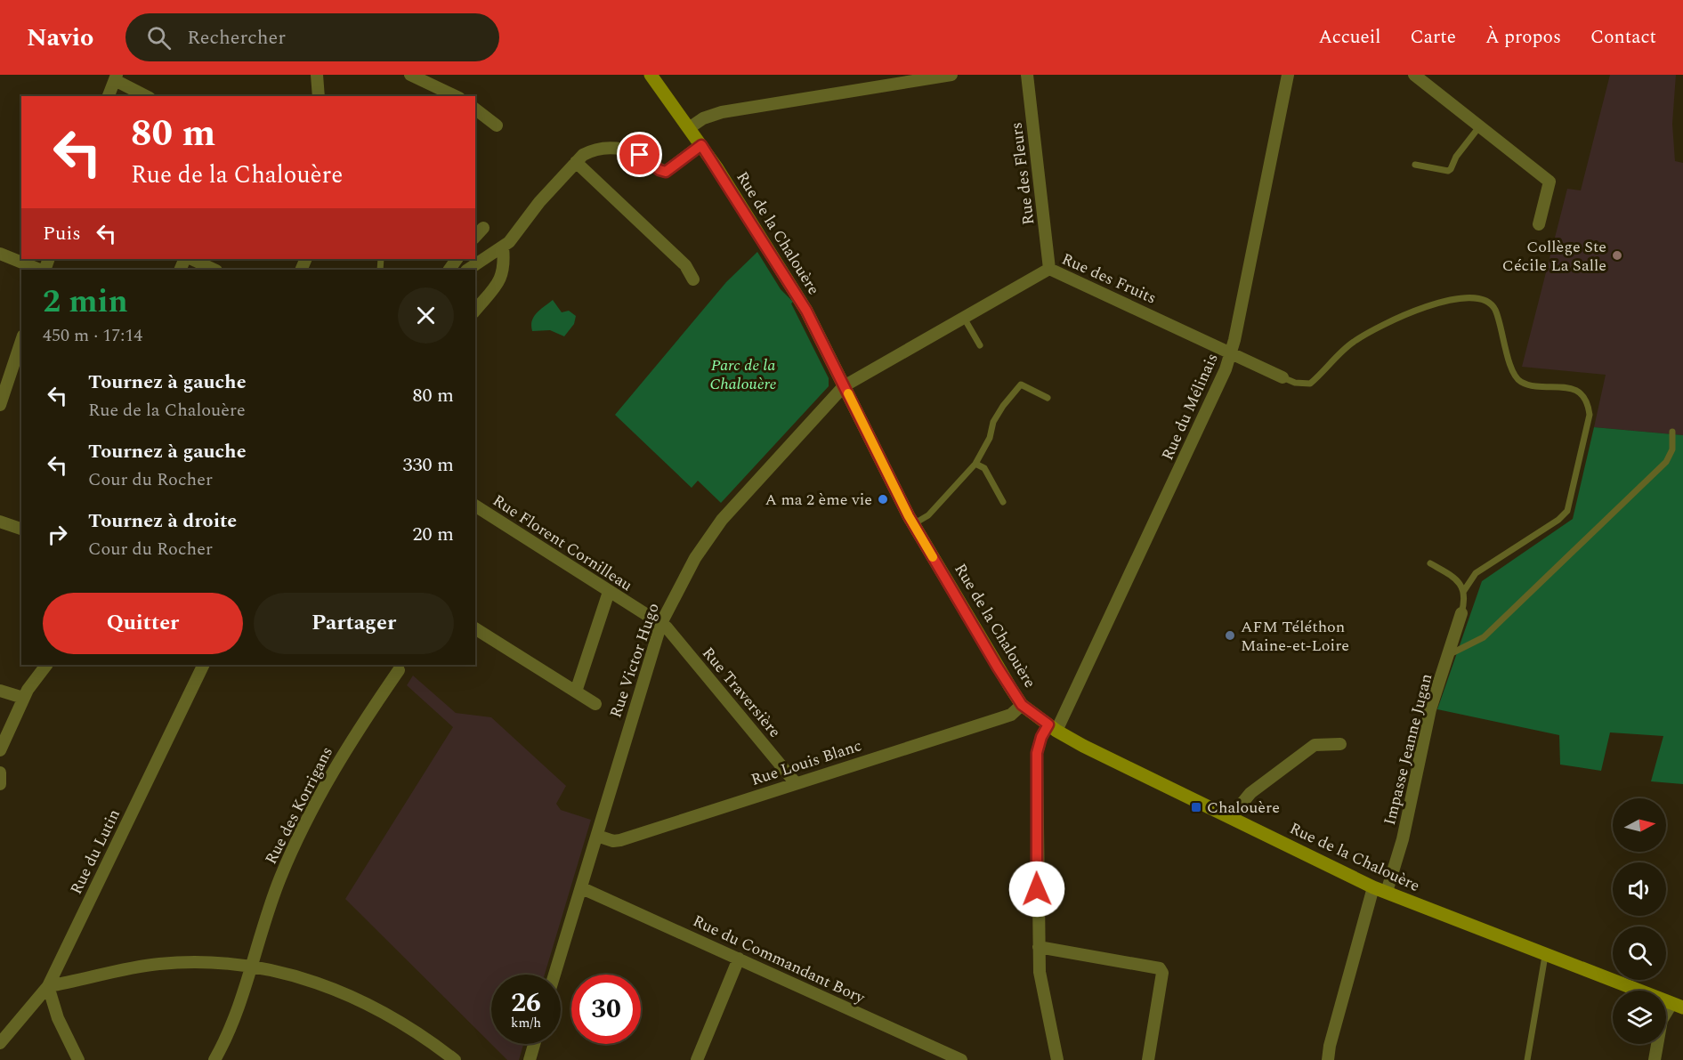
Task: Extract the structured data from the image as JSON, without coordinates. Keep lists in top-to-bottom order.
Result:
{
  "streets": {
    "street": [
      "Rue des Fleurs",
      "Rue de la Chalouère",
      "Rue des Fruits",
      "Rue du Mélinais",
      "Rue Florent Cornilleau",
      "Rue Victor Hugo",
      "Rue Traversière",
      "Impasse Jeanne Jugan",
      "Rue Louis Blanc",
      "Rue des Korrigans",
      "Rue du Lutin",
      "Rue du Commandant Bory"
    ]
  },
  "crossings": [
    ["Rue des Fleurs", "Rue des Fruits"],
    ["Rue de la Chalouère", "Rue des Fruits"],
    ["Rue de la Chalouère", "Rue du Mélinais"],
    ["Rue de la Chalouère", "Rue Victor Hugo"],
    ["Rue de la Chalouère", "Impasse Jeanne Jugan"],
    ["Rue de la Chalouère", "Rue Louis Blanc"],
    ["Rue des Fruits", "Rue du Mélinais"],
    ["Rue des Fruits", "Rue Victor Hugo"],
    ["Rue Florent Cornilleau", "Rue Victor Hugo"],
    ["Rue Florent Cornilleau", "Rue Traversière"],
    ["Rue Victor Hugo", "Rue Traversière"],
    ["Rue Victor Hugo", "Rue Louis Blanc"],
    ["Rue Victor Hugo", "Rue du Commandant Bory"],
    ["Rue Traversière", "Rue Louis Blanc"]
  ],
  "parks": ["Parc de la Chalouère"],
  "places": {
    "other": ["Collège Ste Cécile La Salle", "A ma 2 ème vie", "AFM Téléthon Maine-et-Loire"],
    "transit": ["Chalouère"]
  },
  "north": "right",
  "page": {
    "header": "Navio",
    "search": "Rechercher",
    "nav": [
      "Accueil",
      "Carte",
      "À propos",
      "Contact"
    ],
    "turn": ["80 m", "Rue de la Chalouère"],
    "then": "Puis",
    "heading": ["2 min", "450 m · 17:14"],
    "list": [
      {
        "name": "Tournez à gauche",
        "note": "Rue de la Chalouère",
        "value": "80 m"
      },
      {
        "name": "Tournez à gauche",
        "note": "Cour du Rocher",
        "value": "330 m"
      },
      {
        "name": "Tournez à droite",
        "note": "Cour du Rocher",
        "value": "20 m"
      }
    ],
    "buttons": ["Quitter", "Partager"],
    "speed": "26 km/h",
    "limit": "30"
  }
}
